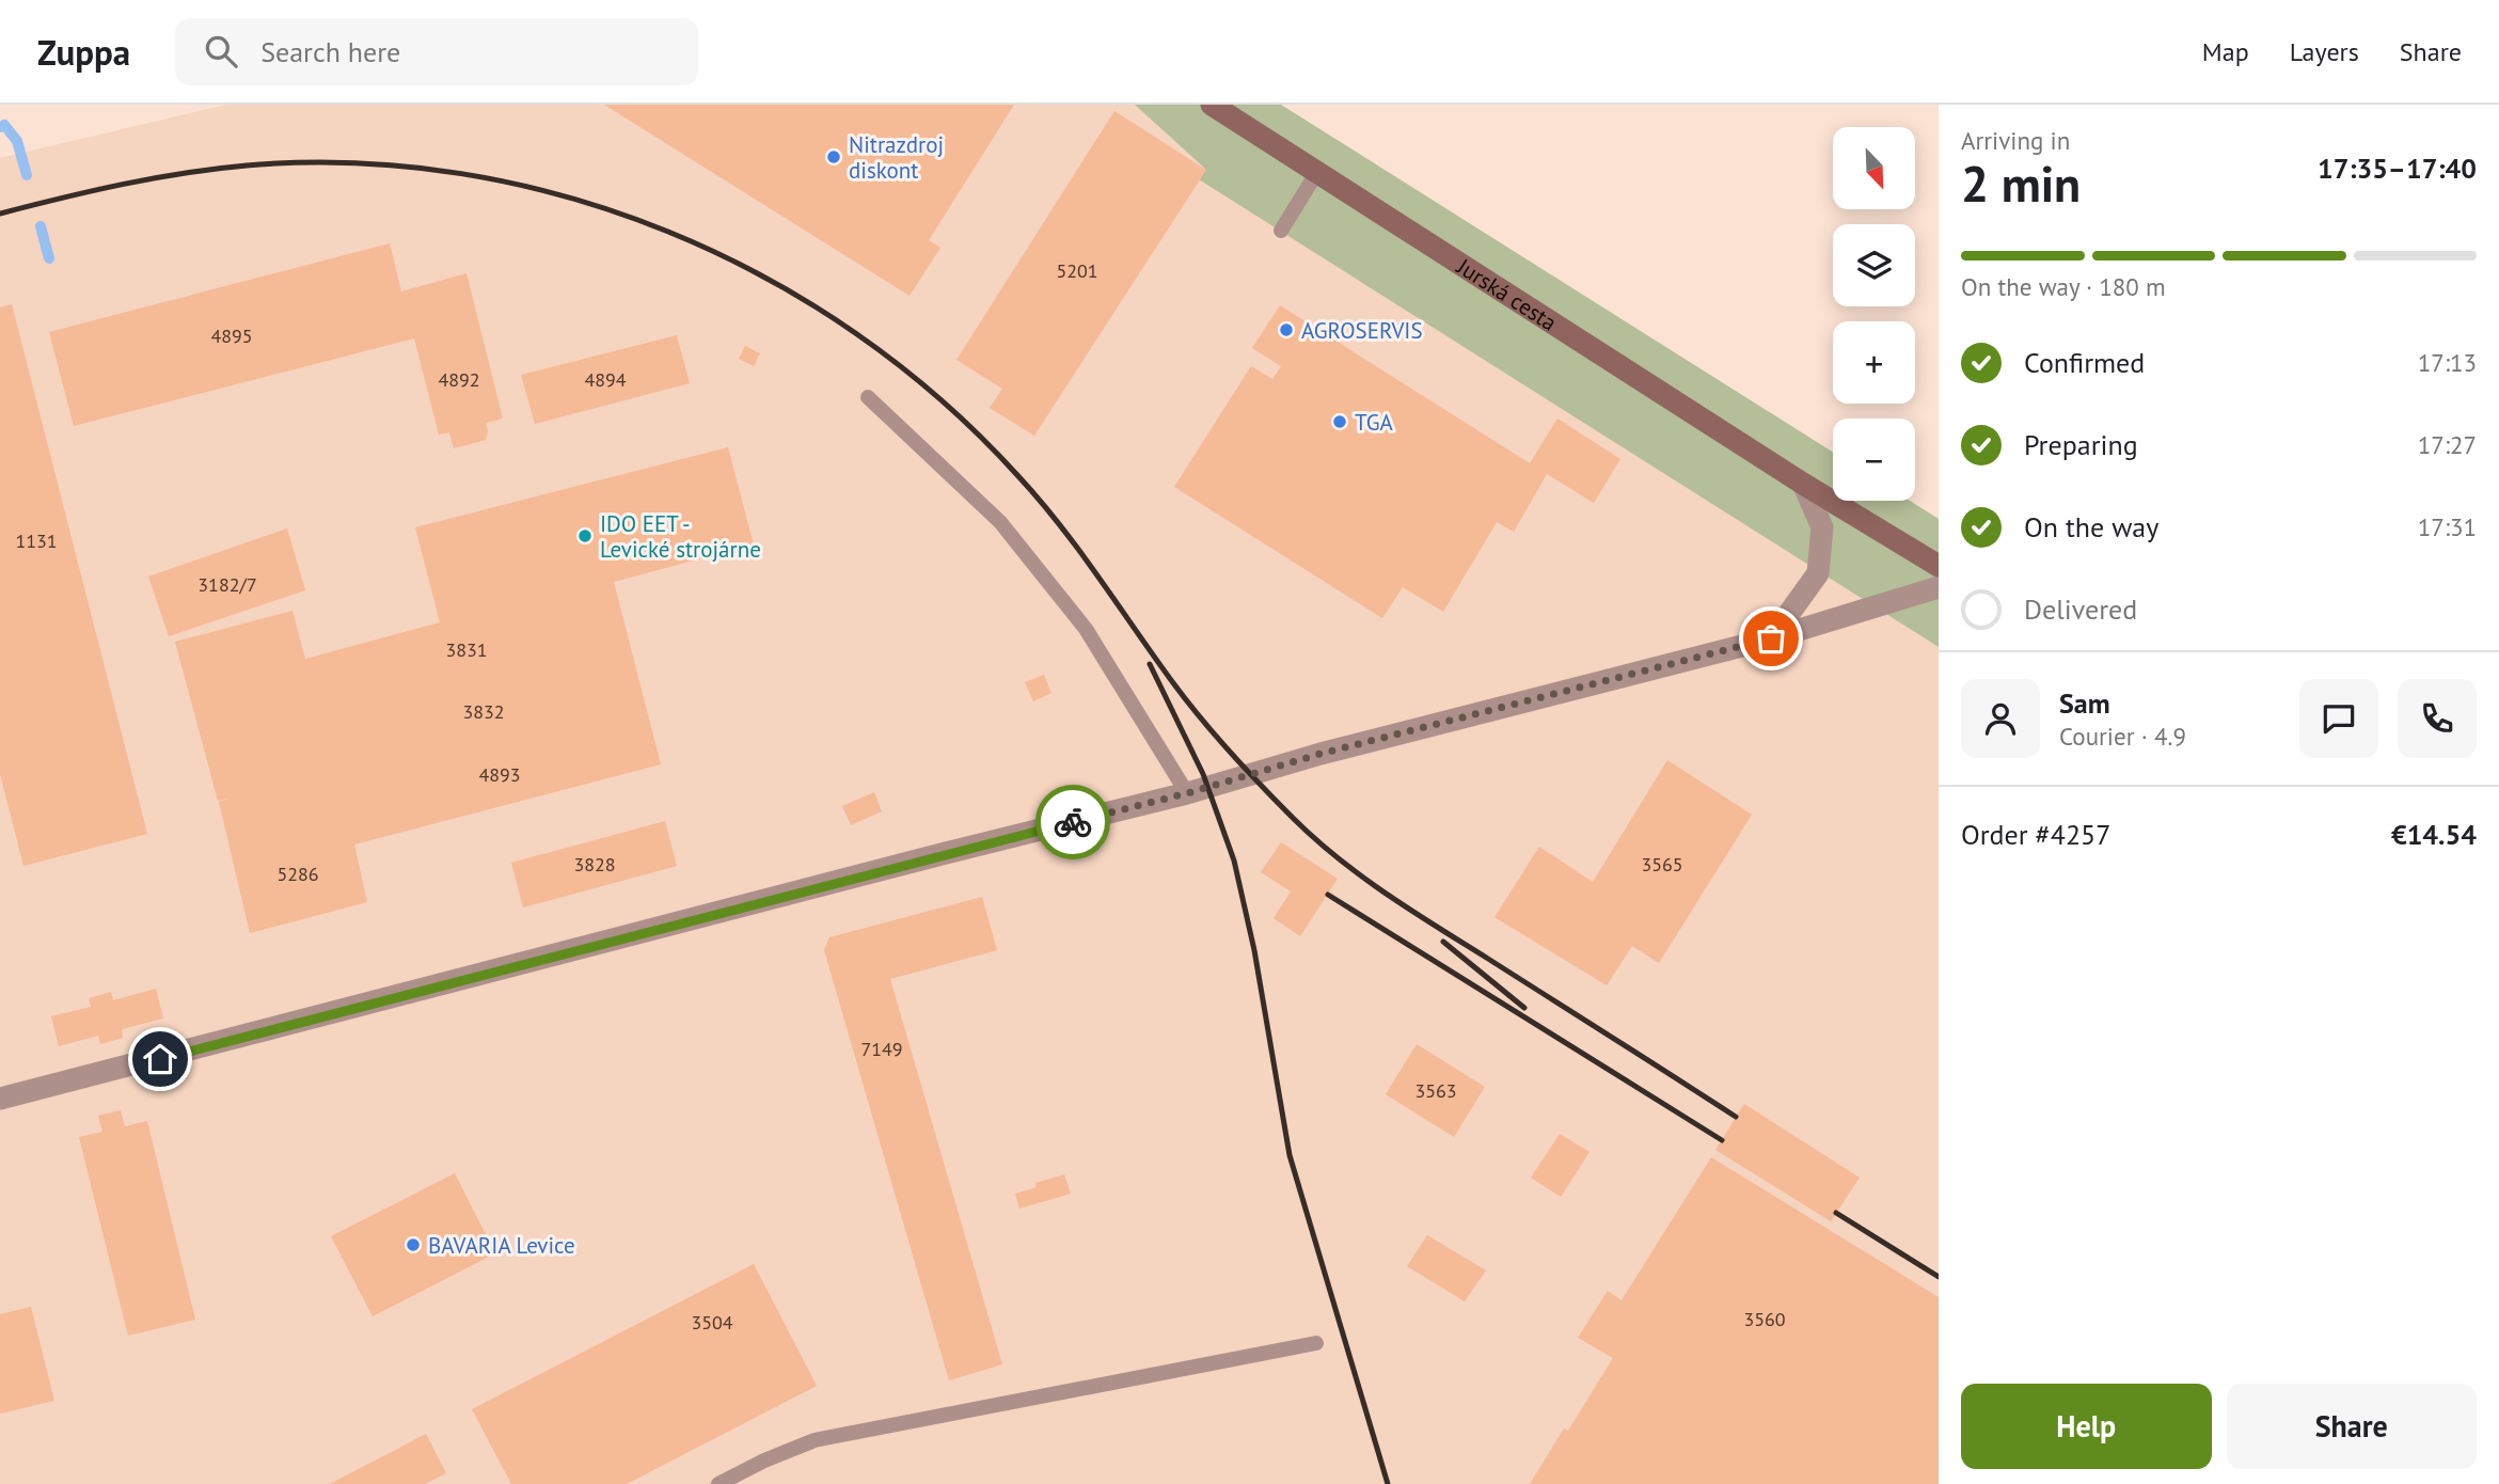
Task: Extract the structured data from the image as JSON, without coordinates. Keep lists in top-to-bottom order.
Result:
{
  "streets": {
    "street": ["Jurská cesta"]
  },
  "places": [
    "Nitrazdroj diskont",
    "AGROSERVIS",
    "TGA",
    "IDO EET - Levické strojárne",
    "BAVARIA Levice"
  ],
  "house_numbers": [
    "5201",
    "4895",
    "4892",
    "4894",
    "1131",
    "3182/7",
    "3831",
    "3832",
    "4893",
    "3828",
    "3565",
    "5286",
    "7149",
    "3563",
    "3560",
    "3504"
  ],
  "north": "bottom right",
  "page": {
    "header": "Zuppa",
    "search": "Search here",
    "nav": ["Map", "Layers", "Share"],
    "heading": ["2 min", "Arriving in", "17:35–17:40"],
    "panel": [
      "Sam",
      "Courier · 4.9",
      "Order #4257",
      "€14.54"
    ],
    "map_buttons": ["+", "−"],
    "bar": "On the way · 180 m",
    "list": [
      ["Confirmed", "17:13"],
      ["Preparing", "17:27"],
      ["On the way", "17:31"],
      "Delivered"
    ],
    "buttons": ["Help", "Share"]
  }
}
